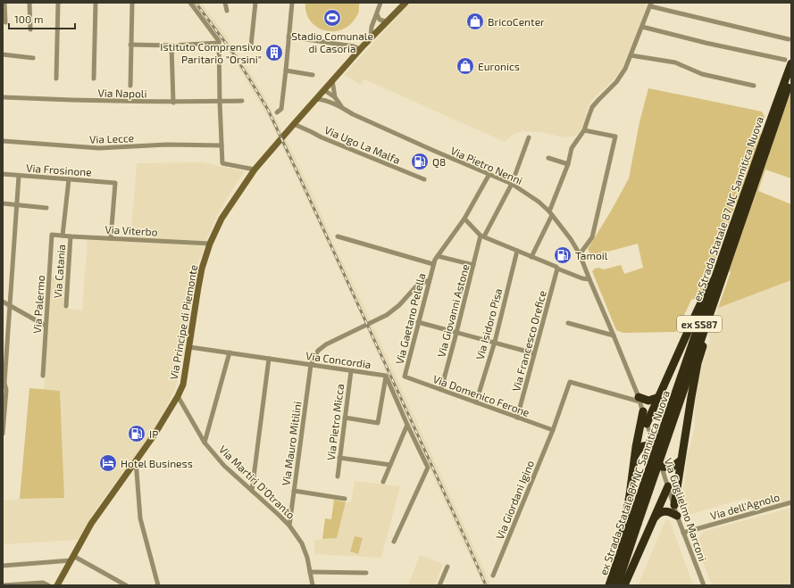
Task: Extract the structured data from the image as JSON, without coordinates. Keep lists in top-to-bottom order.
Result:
{
  "streets": {
    "highway": ["ex Strada Statale 87 NC Sannitica Nuova", "ex SS87"],
    "main road": ["Via Principe di Piemonte"],
    "street": [
      "Via Napoli",
      "Via Lecce",
      "Via Ugo La Malfa",
      "Via Pietro Nenni",
      "Via Frosinone",
      "Via Viterbo",
      "Via Catania",
      "Via Palermo",
      "Via Giovanni Astone",
      "Via Gaetano Pelella",
      "Via Isidoro Pisa",
      "Via Francesco Orefice",
      "Via Concordia",
      "Via Domenico Ferone",
      "Via Pietro Micca",
      "Via Mauro Mitilini",
      "Via Martiri D'Otranto",
      "Via Giordani Igino",
      "Via dell'Agnolo",
      "Via Guglielmo Marconi"
    ]
  },
  "crossings": [
    ["Via Ugo La Malfa", "Via Principe di Piemonte"],
    ["Via Pietro Nenni", "Via Giovanni Astone"],
    ["Via Pietro Nenni", "Via Gaetano Pelella"],
    ["Via Pietro Nenni", "Via Principe di Piemonte"],
    ["Via Pietro Nenni", "Via Giordani Igino"],
    ["Via Pietro Nenni", "Via Guglielmo Marconi"],
    ["Via Frosinone", "Via Viterbo"],
    ["Via Viterbo", "Via Catania"],
    ["Via Viterbo", "Via Palermo"],
    ["Via Viterbo", "Via Principe di Piemonte"],
    ["Via Giovanni Astone", "Via Domenico Ferone"],
    ["Via Gaetano Pelella", "Via Domenico Ferone"],
    ["Via Principe di Piemonte", "Via Concordia"],
    ["Via Principe di Piemonte", "Via Martiri D'Otranto"],
    ["Via Isidoro Pisa", "Via Domenico Ferone"],
    ["Via Francesco Orefice", "Via Domenico Ferone"],
    ["Via Concordia", "Via Pietro Micca"],
    ["Via Concordia", "Via Mauro Mitilini"],
    ["Via Domenico Ferone", "Via Giordani Igino"],
    ["Via Mauro Mitilini", "Via Martiri D'Otranto"],
    ["Via dell'Agnolo", "Via Guglielmo Marconi"]
  ],
  "places": {
    "sports": ["Stadio Comunale di Casoria"],
    "shop": ["BricoCenter", "Euronics"],
    "building": ["Istituto Comprensivo Paritario \"Orsini\""],
    "fuel station": ["Q8", "Tamoil", "IP"],
    "hotel": ["Hotel Business"]
  },
  "scale_bar": "100 m"
}
